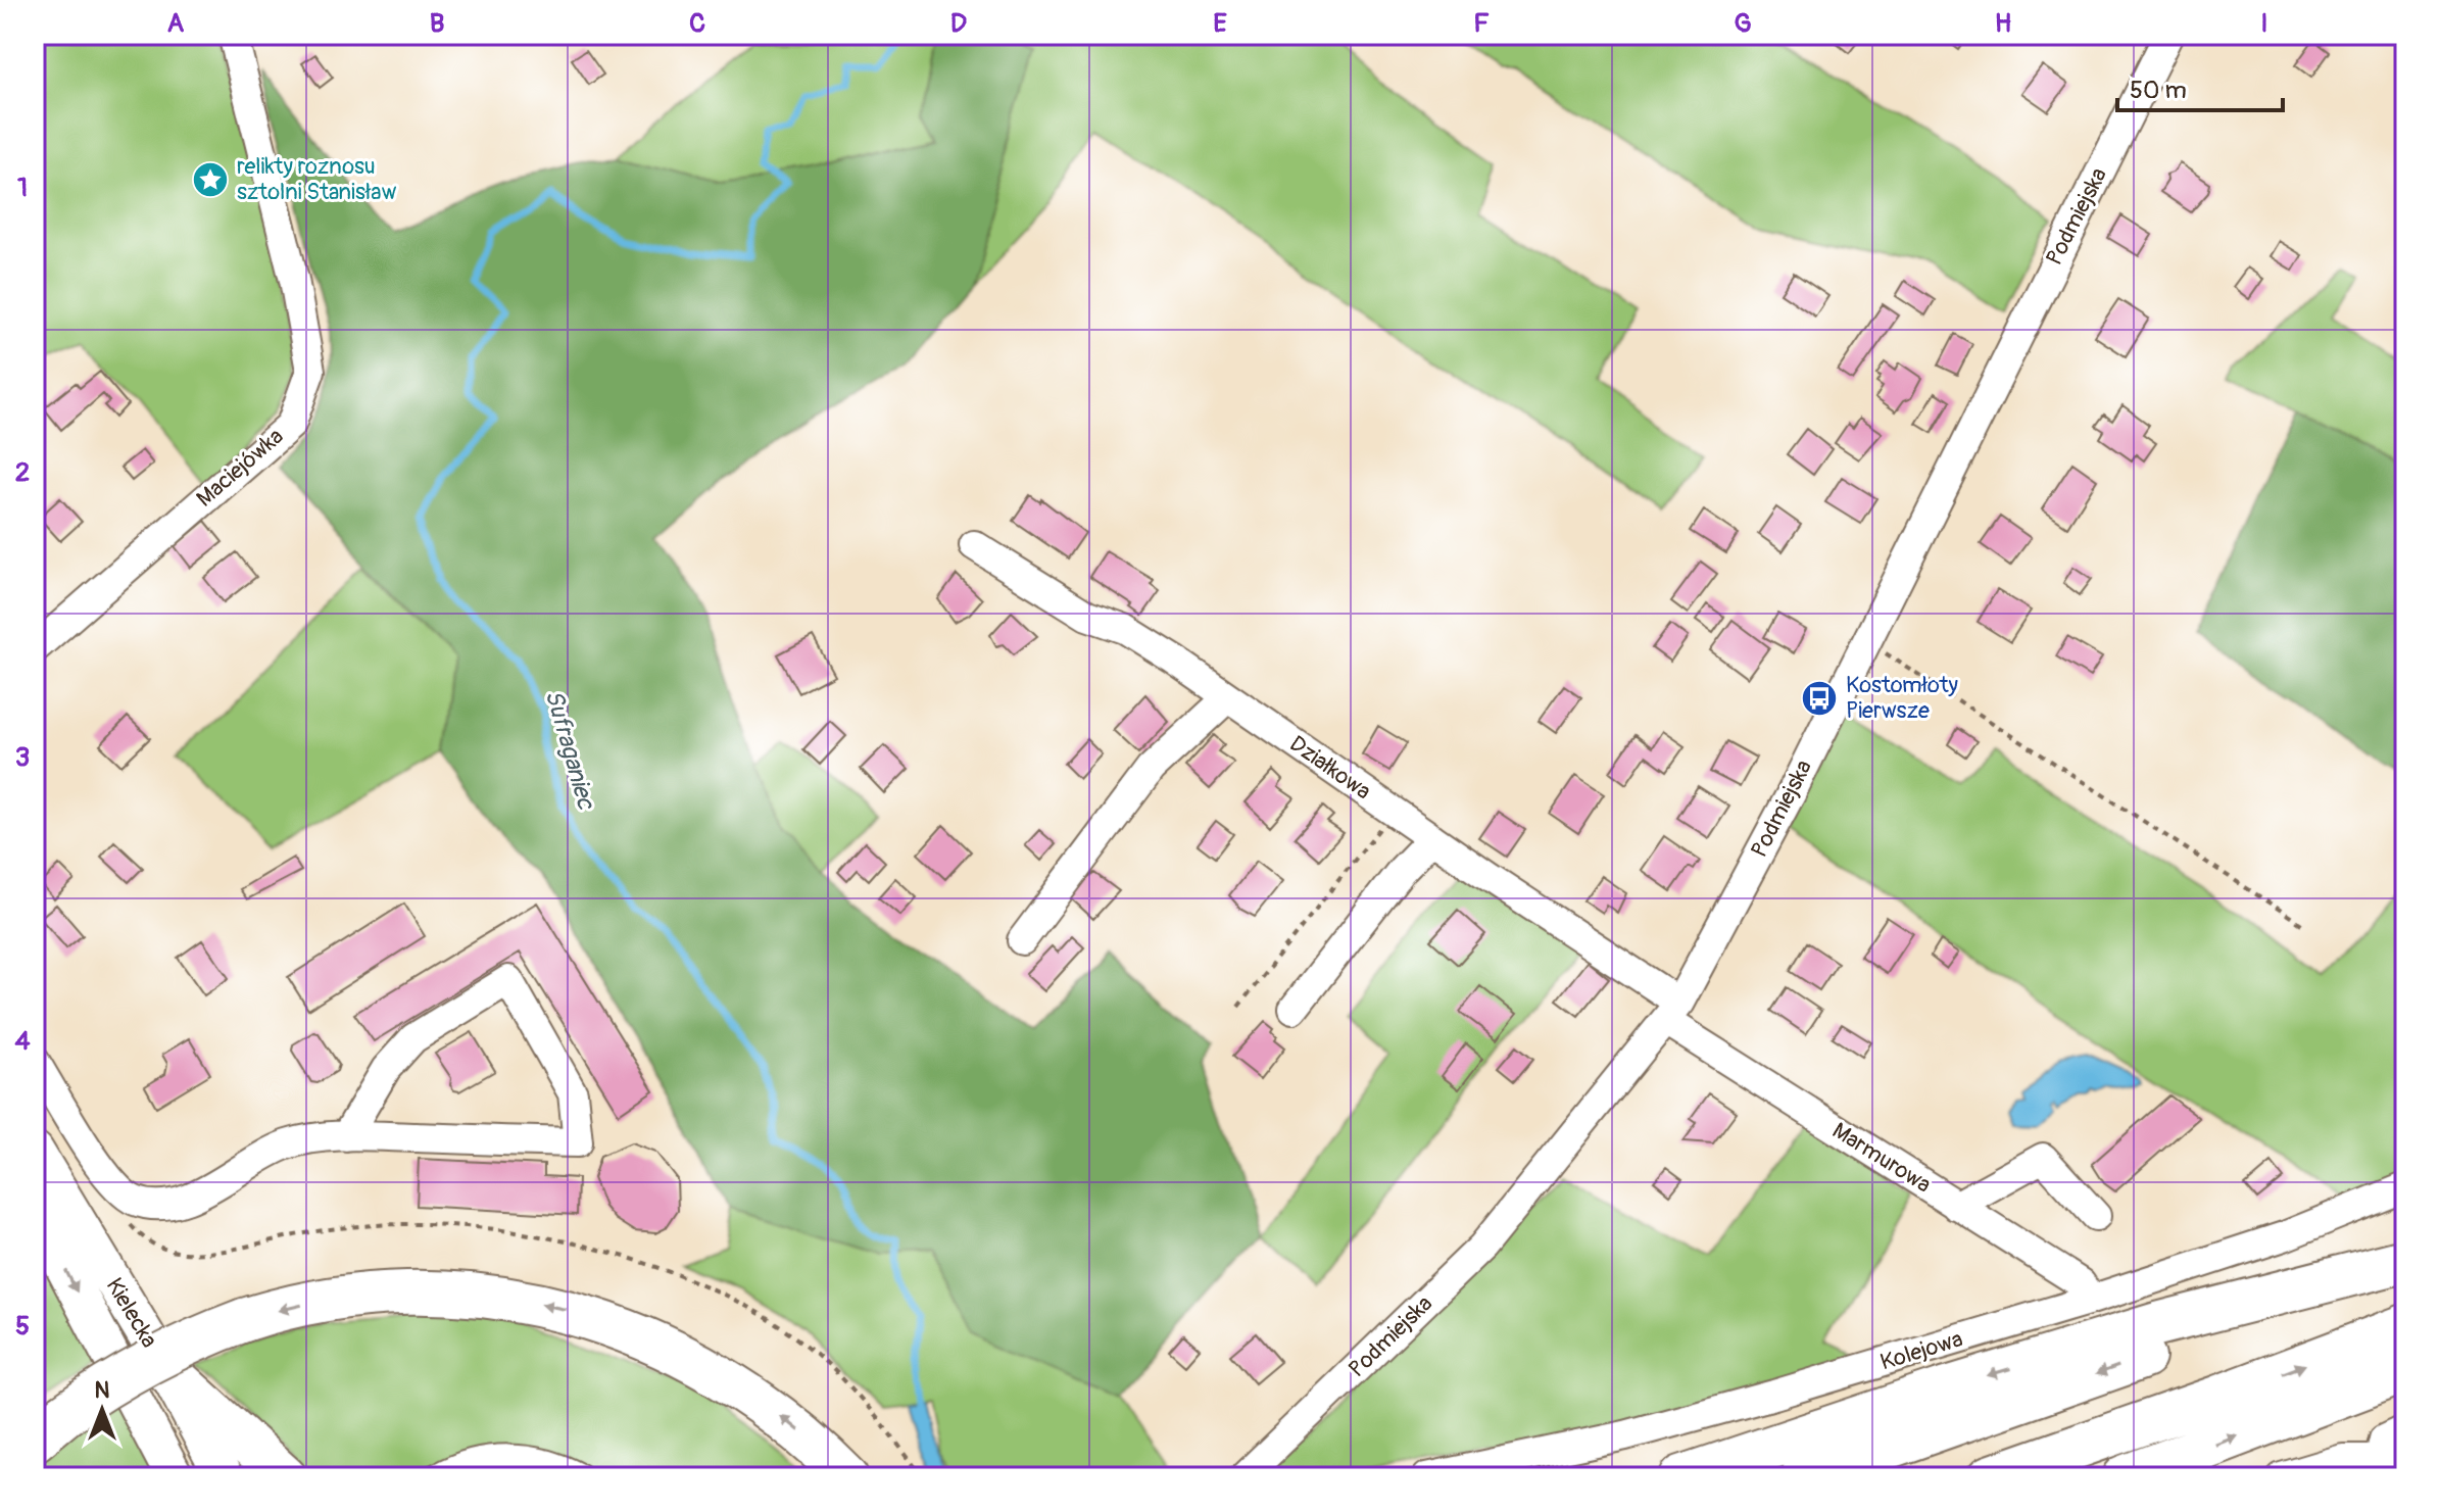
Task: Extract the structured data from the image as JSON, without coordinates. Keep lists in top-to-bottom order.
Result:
{
  "streets": {
    "main road": ["Kielecka"],
    "street": [
      "Podmiejska",
      "Maciejówka",
      "Działkowa",
      "Marmurowa",
      "Kolejowa"
    ]
  },
  "crossings": [
    ["Podmiejska", "Działkowa"],
    ["Podmiejska", "Marmurowa"],
    ["Działkowa", "Marmurowa"],
    ["Marmurowa", "Kolejowa"]
  ],
  "water": ["Sufraganiec"],
  "places": {
    "place": ["relikty roznosu sztolni Stanisław"],
    "bus stop": ["Kostomłoty Pierwsze"]
  },
  "scale_bar": "50 m",
  "north": "top",
  "grid": {
    "columns": [
      "A",
      "B",
      "C",
      "D",
      "E",
      "F",
      "G",
      "H",
      "I"
    ],
    "rows": [
      "1",
      "2",
      "3",
      "4",
      "5"
    ]
  }
}
